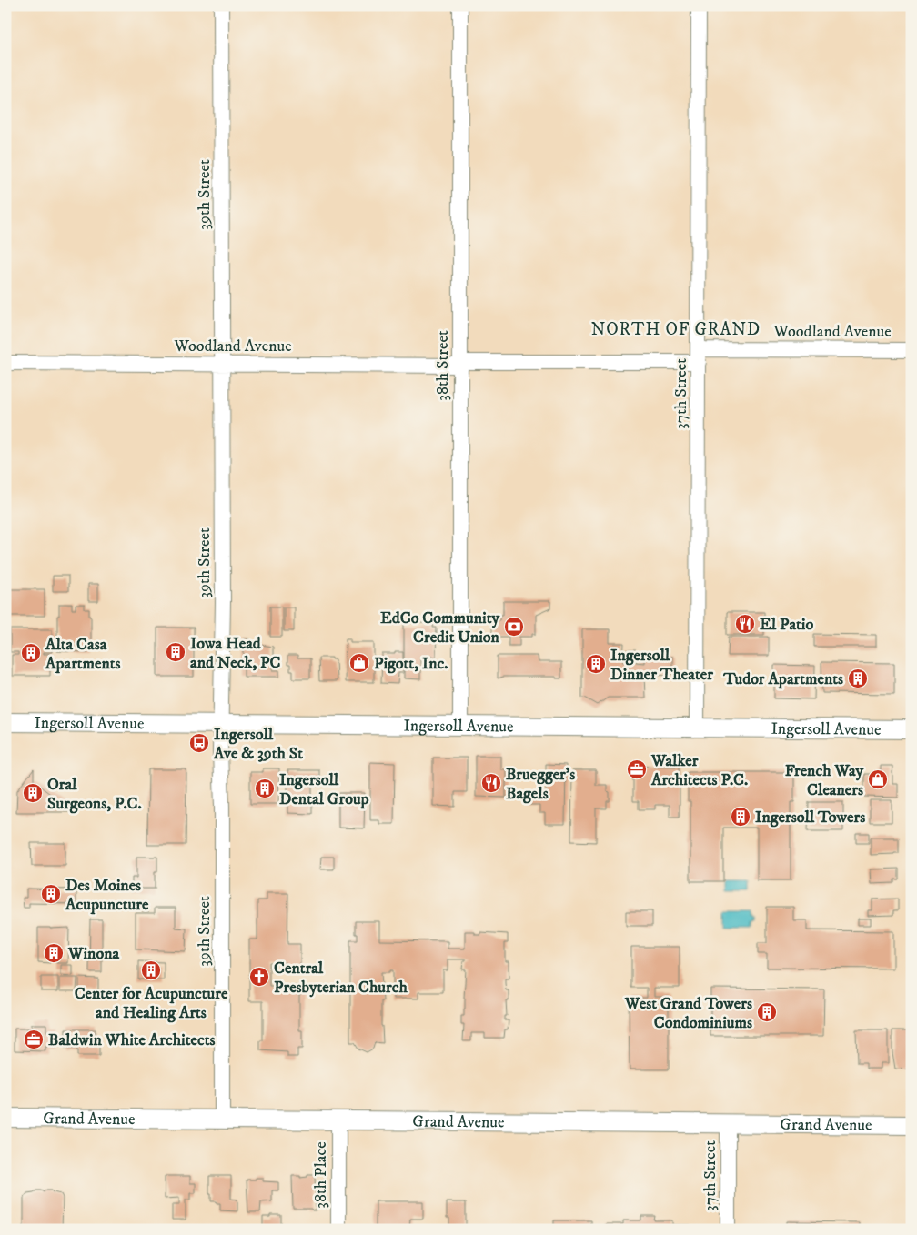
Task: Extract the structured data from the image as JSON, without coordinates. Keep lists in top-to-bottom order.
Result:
{
  "streets": {
    "main road": ["Ingersoll Avenue", "Grand Avenue"],
    "street": [
      "39th Street",
      "Woodland Avenue",
      "38th Street",
      "37th Street",
      "38th Place"
    ]
  },
  "crossings": [
    ["39th Street", "Woodland Avenue"],
    ["39th Street", "Ingersoll Avenue"],
    ["39th Street", "Grand Avenue"],
    ["Woodland Avenue", "38th Street"],
    ["Woodland Avenue", "37th Street"],
    ["38th Street", "Ingersoll Avenue"],
    ["37th Street", "Ingersoll Avenue"],
    ["37th Street", "Grand Avenue"],
    ["Grand Avenue", "38th Place"]
  ],
  "districts": ["NORTH OF GRAND"],
  "places": {
    "restaurant": ["El Patio", "Bruegger's Bagels"],
    "bank": ["EdCo Community Credit Union"],
    "building": [
      "Iowa Head and Neck, PC",
      "Alta Casa Apartments",
      "Ingersoll Dinner Theater",
      "Tudor Apartments",
      "Ingersoll Dental Group",
      "Oral Surgeons, P.C.",
      "Ingersoll Towers",
      "Des Moines Acupuncture",
      "Winona",
      "Center for Acupuncture and Healing Arts",
      "West Grand Towers Condominiums"
    ],
    "shop": ["Pigott, Inc.", "French Way Cleaners"],
    "bus stop": ["Ingersoll Ave & 39th St"],
    "office": ["Walker Architects P.C.", "Baldwin White Architects"],
    "church": ["Central Presbyterian Church"]
  }
}
